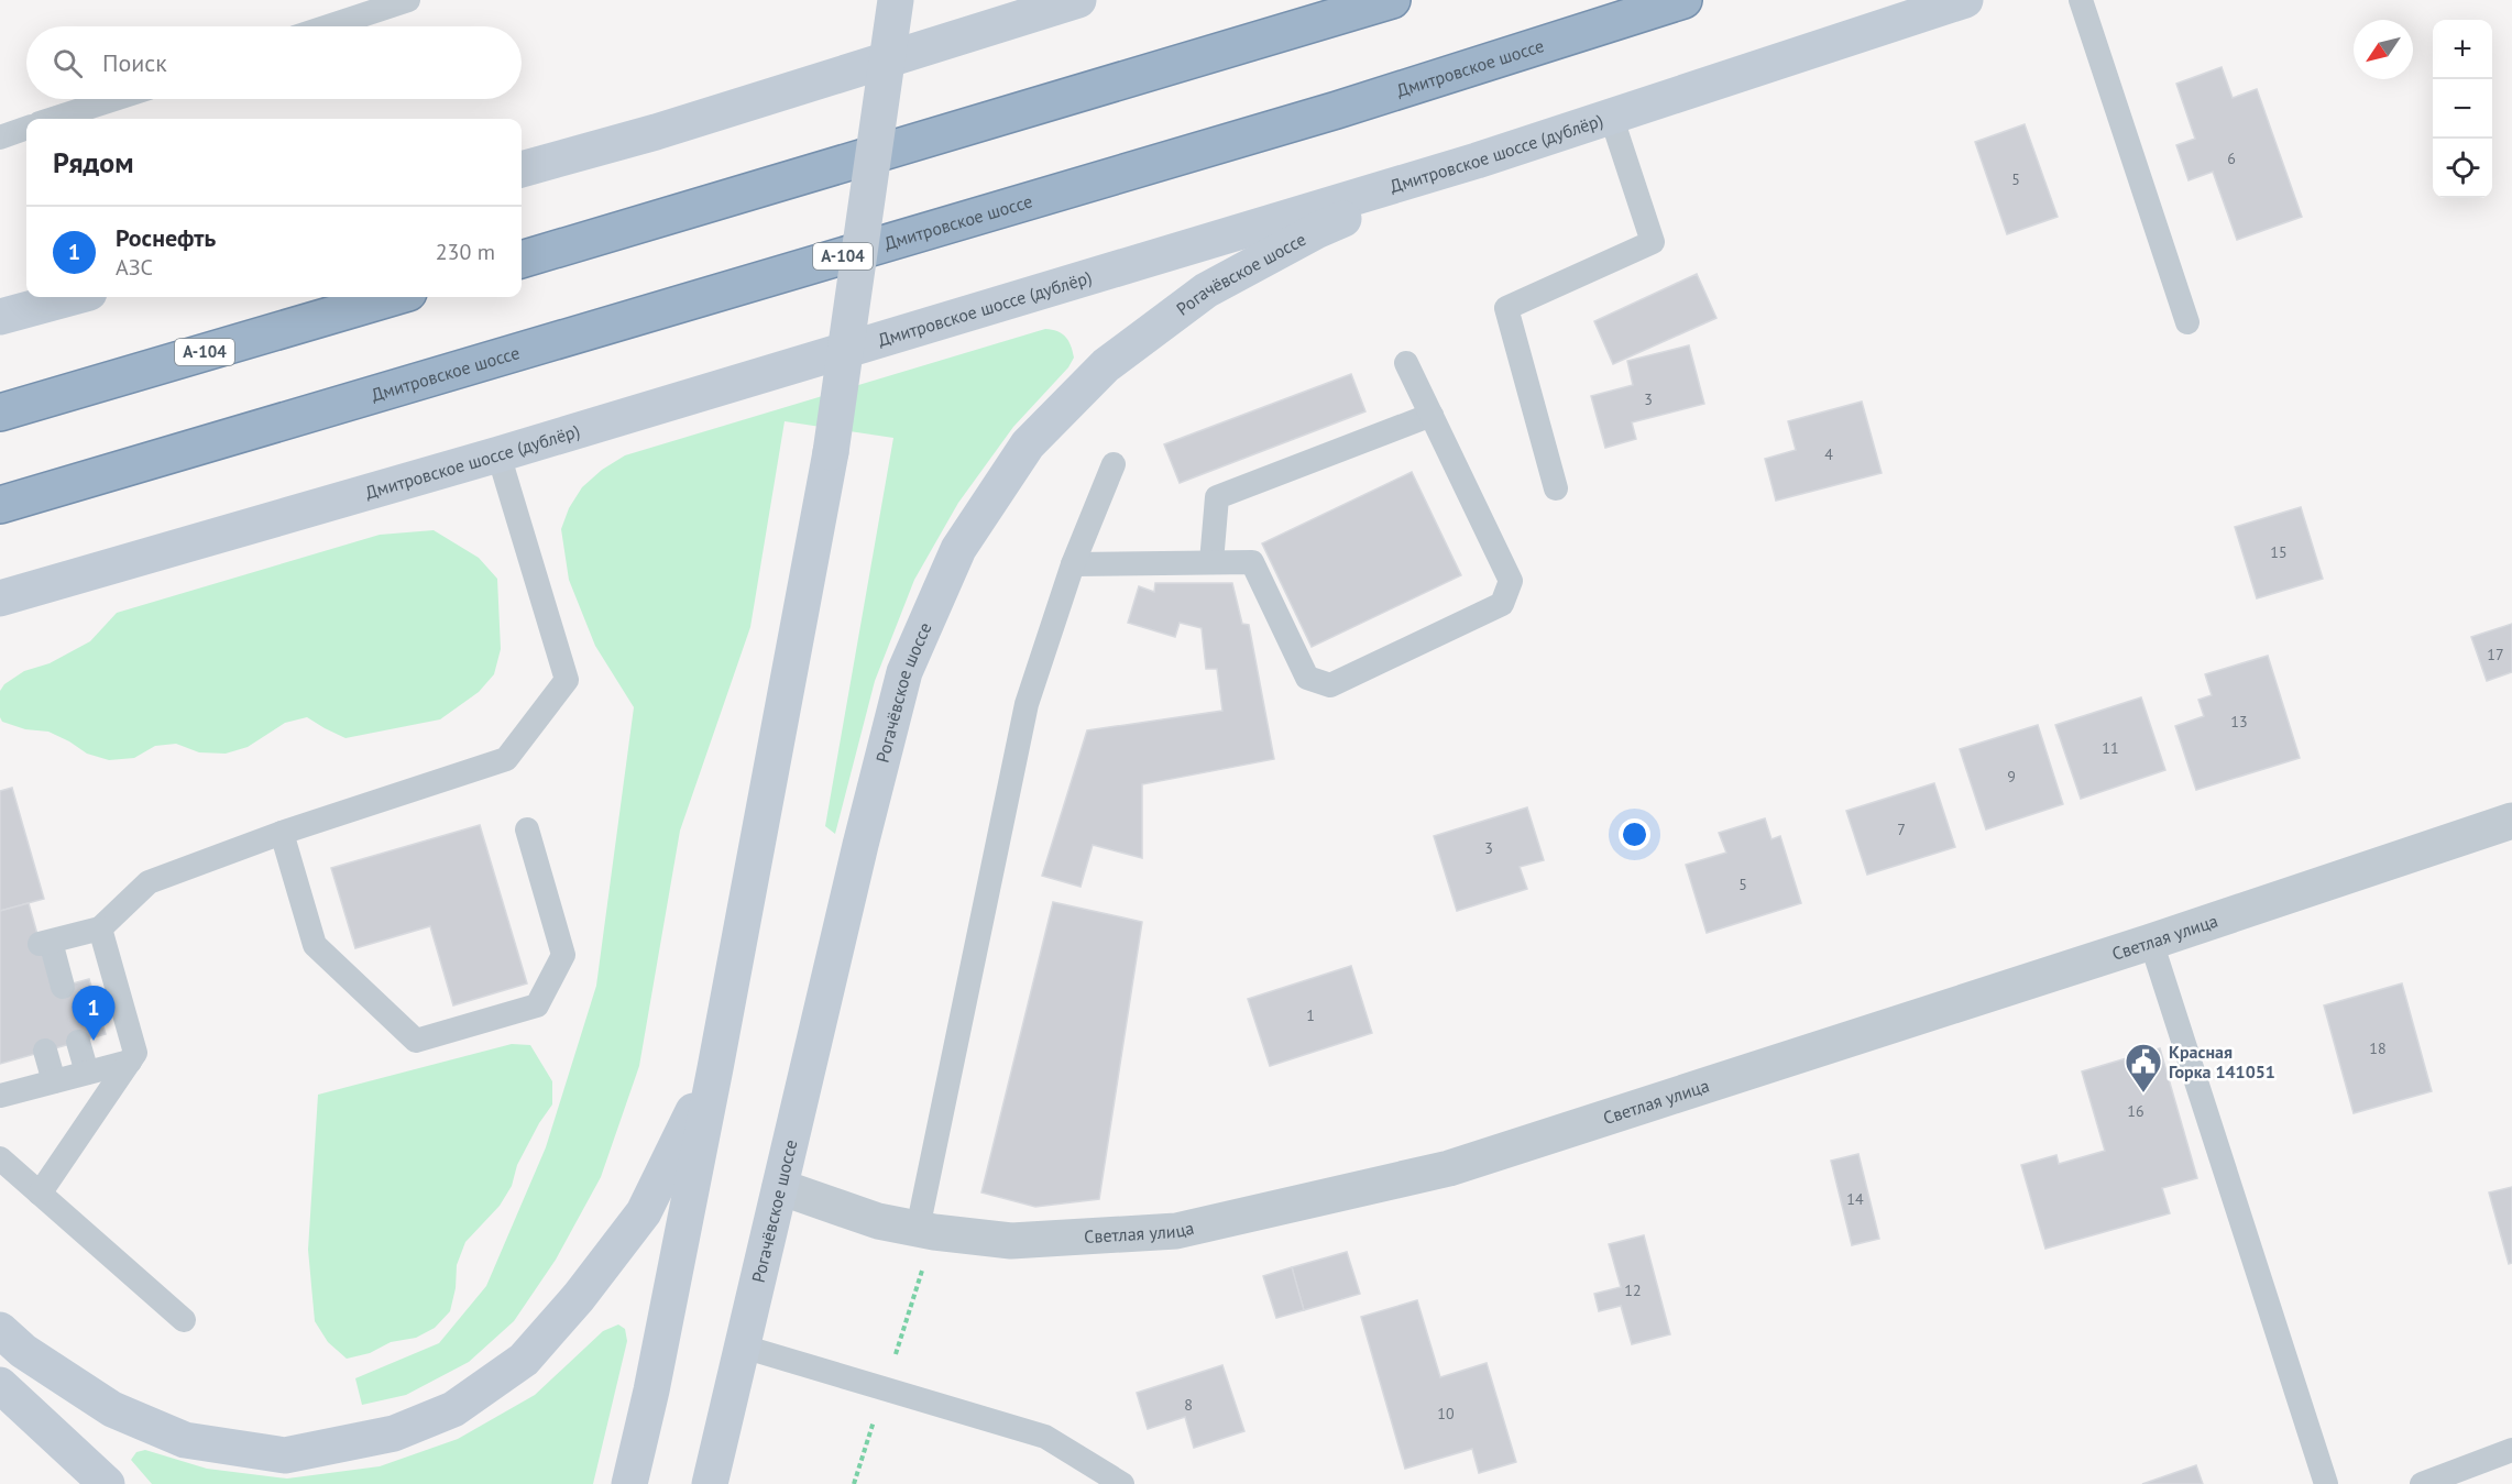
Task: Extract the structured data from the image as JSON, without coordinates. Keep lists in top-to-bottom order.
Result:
{
  "streets": {
    "highway": ["Дмитровское шоссе", "А-104"],
    "main road": ["Дмитровское шоссе (дублёр)", "Рогачёвское шоссе"],
    "street": ["Светлая улица"]
  },
  "crossings": [
    ["Дмитровское шоссе (дублёр)", "Рогачёвское шоссе"],
    ["Рогачёвское шоссе", "Светлая улица"]
  ],
  "places": {
    "public building": ["Красная Горка 141051"]
  },
  "house_numbers": [
    "6",
    "5",
    "3",
    "4",
    "15",
    "17",
    "13",
    "11",
    "9",
    "7",
    "3",
    "5",
    "1",
    "18",
    "16",
    "14",
    "12",
    "8",
    "10"
  ],
  "north": "bottom left",
  "page": {
    "map_buttons": ["+", "−"],
    "search": "Поиск",
    "heading": "Рядом",
    "list": [
      {
        "mark": "1",
        "name": "Роснефть",
        "note": "АЗС",
        "value": "230 m"
      }
    ],
    "pins": "1"
  }
}
